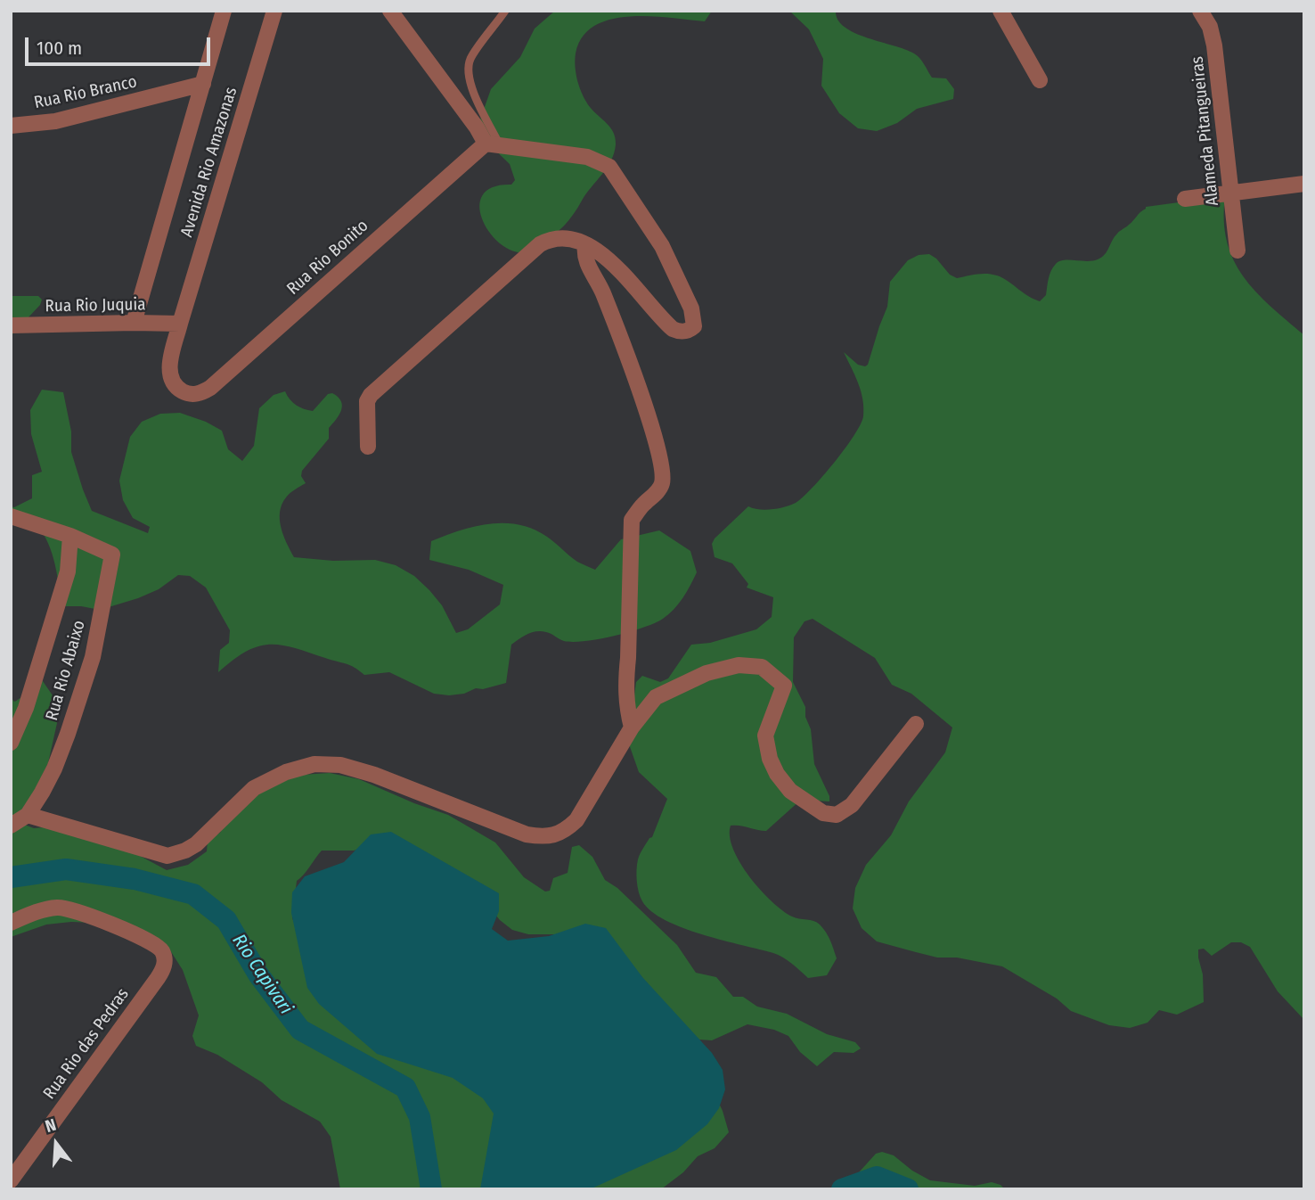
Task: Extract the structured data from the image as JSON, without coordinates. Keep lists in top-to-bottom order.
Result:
{
  "streets": {
    "street": [
      "Rua Rio Branco",
      "Alameda Pitangueiras",
      "Avenida Rio Amazonas",
      "Rua Rio Bonito",
      "Rua Rio Juquia",
      "Rua Rio Abaixo",
      "Rua Rio das Pedras"
    ]
  },
  "crossings": [
    ["Rua Rio Branco", "Avenida Rio Amazonas"],
    ["Avenida Rio Amazonas", "Rua Rio Bonito"],
    ["Avenida Rio Amazonas", "Rua Rio Juquia"],
    ["Rua Rio Bonito", "Rua Rio Juquia"]
  ],
  "water": ["Rio Capivari"],
  "scale_bar": "100 m",
  "north": "top"
}
